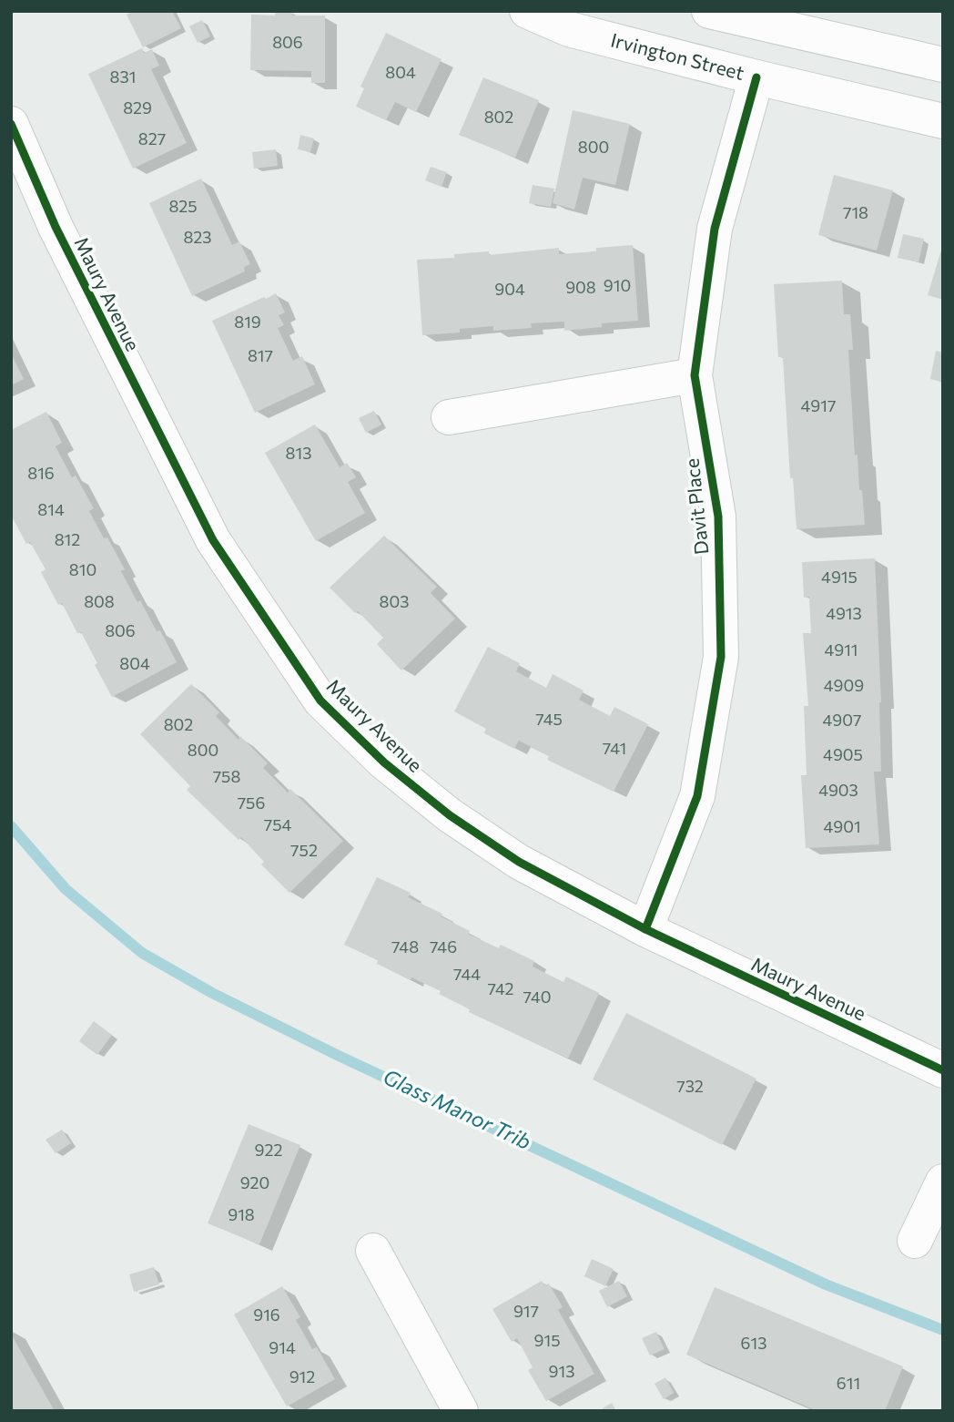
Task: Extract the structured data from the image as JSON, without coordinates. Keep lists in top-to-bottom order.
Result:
{
  "streets": {
    "street": ["Irvington Street", "Maury Avenue", "Davit Place"]
  },
  "crossings": [
    ["Irvington Street", "Davit Place"],
    ["Maury Avenue", "Davit Place"]
  ],
  "water": ["Glass Manor Trib"],
  "house_numbers": [
    "806",
    "804",
    "831",
    "829",
    "802",
    "827",
    "800",
    "825",
    "718",
    "823",
    "910",
    "908",
    "904",
    "819",
    "817",
    "4917",
    "813",
    "816",
    "814",
    "812",
    "810",
    "4915",
    "808",
    "803",
    "4913",
    "806",
    "4911",
    "804",
    "4909",
    "745",
    "4907",
    "802",
    "741",
    "800",
    "4905",
    "758",
    "4903",
    "756",
    "754",
    "4901",
    "752",
    "748",
    "746",
    "744",
    "742",
    "740",
    "732",
    "922",
    "920",
    "918",
    "917",
    "916",
    "915",
    "613",
    "914",
    "913",
    "912",
    "611"
  ]
}
